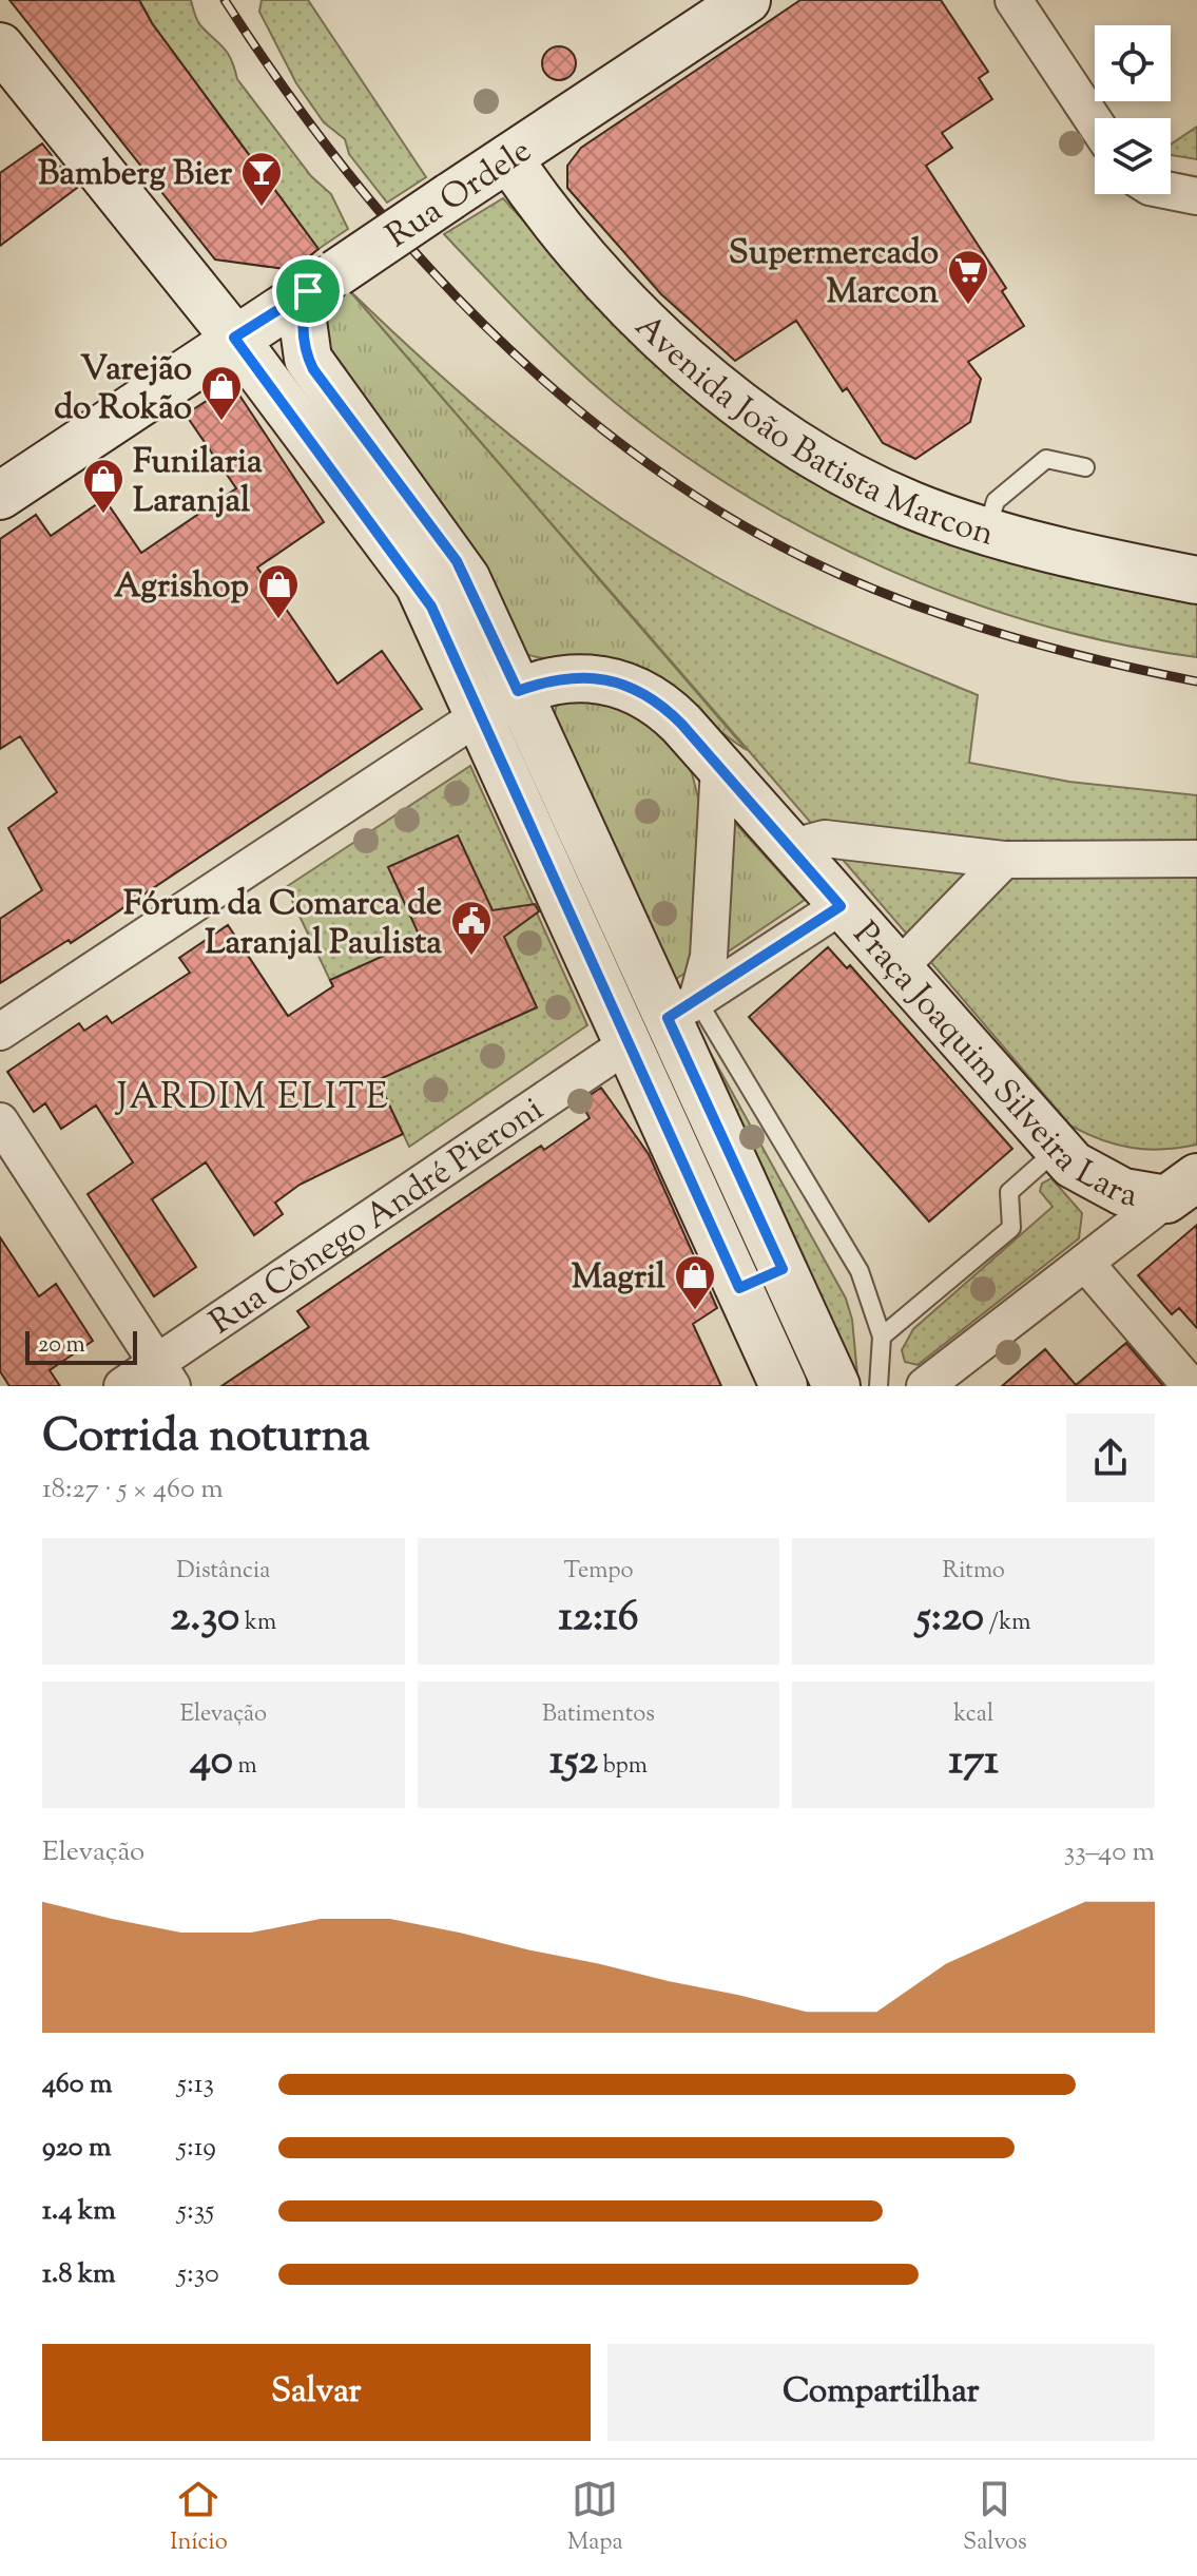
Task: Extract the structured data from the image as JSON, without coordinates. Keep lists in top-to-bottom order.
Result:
{
  "streets": {
    "main road": ["Rua Ordele", "Avenida João Batista Marcon", "Praça Joaquim Silveira Lara"],
    "street": ["Rua Cônego André Pieroni"]
  },
  "crossings": [
    ["Rua Ordele", "Avenida João Batista Marcon"]
  ],
  "districts": ["JARDIM ELITE"],
  "places": {
    "bar": ["Bamberg Bier"],
    "supermarket": ["Supermercado Marcon"],
    "shop": [
      "Varejão do Rokão",
      "Funilaria Laranjal",
      "Agrishop",
      "Magril"
    ],
    "public building": ["Fórum da Comarca de Laranjal Paulista"]
  },
  "scale_bar": "20 m",
  "page": {
    "scale": "20 m",
    "heading": ["Corrida noturna", "18:27 · 5 × 460 m"],
    "stats": [
      ["Distância", "2.30 km"],
      ["Tempo", "12:16"],
      ["Ritmo", "5:20 /km"],
      ["Elevação", "40 m"],
      ["Batimentos", "152 bpm"],
      ["kcal", "171"]
    ],
    "chart": ["Elevação", "33–40 m"],
    "list": [
      {
        "name": "460 m",
        "note": "5:13"
      },
      {
        "name": "920 m",
        "note": "5:19"
      },
      {
        "name": "1.4 km",
        "note": "5:35"
      },
      {
        "name": "1.8 km",
        "note": "5:30"
      }
    ],
    "buttons": ["Salvar", "Compartilhar"],
    "tabs": ["Início", "Mapa", "Salvos"]
  }
}
